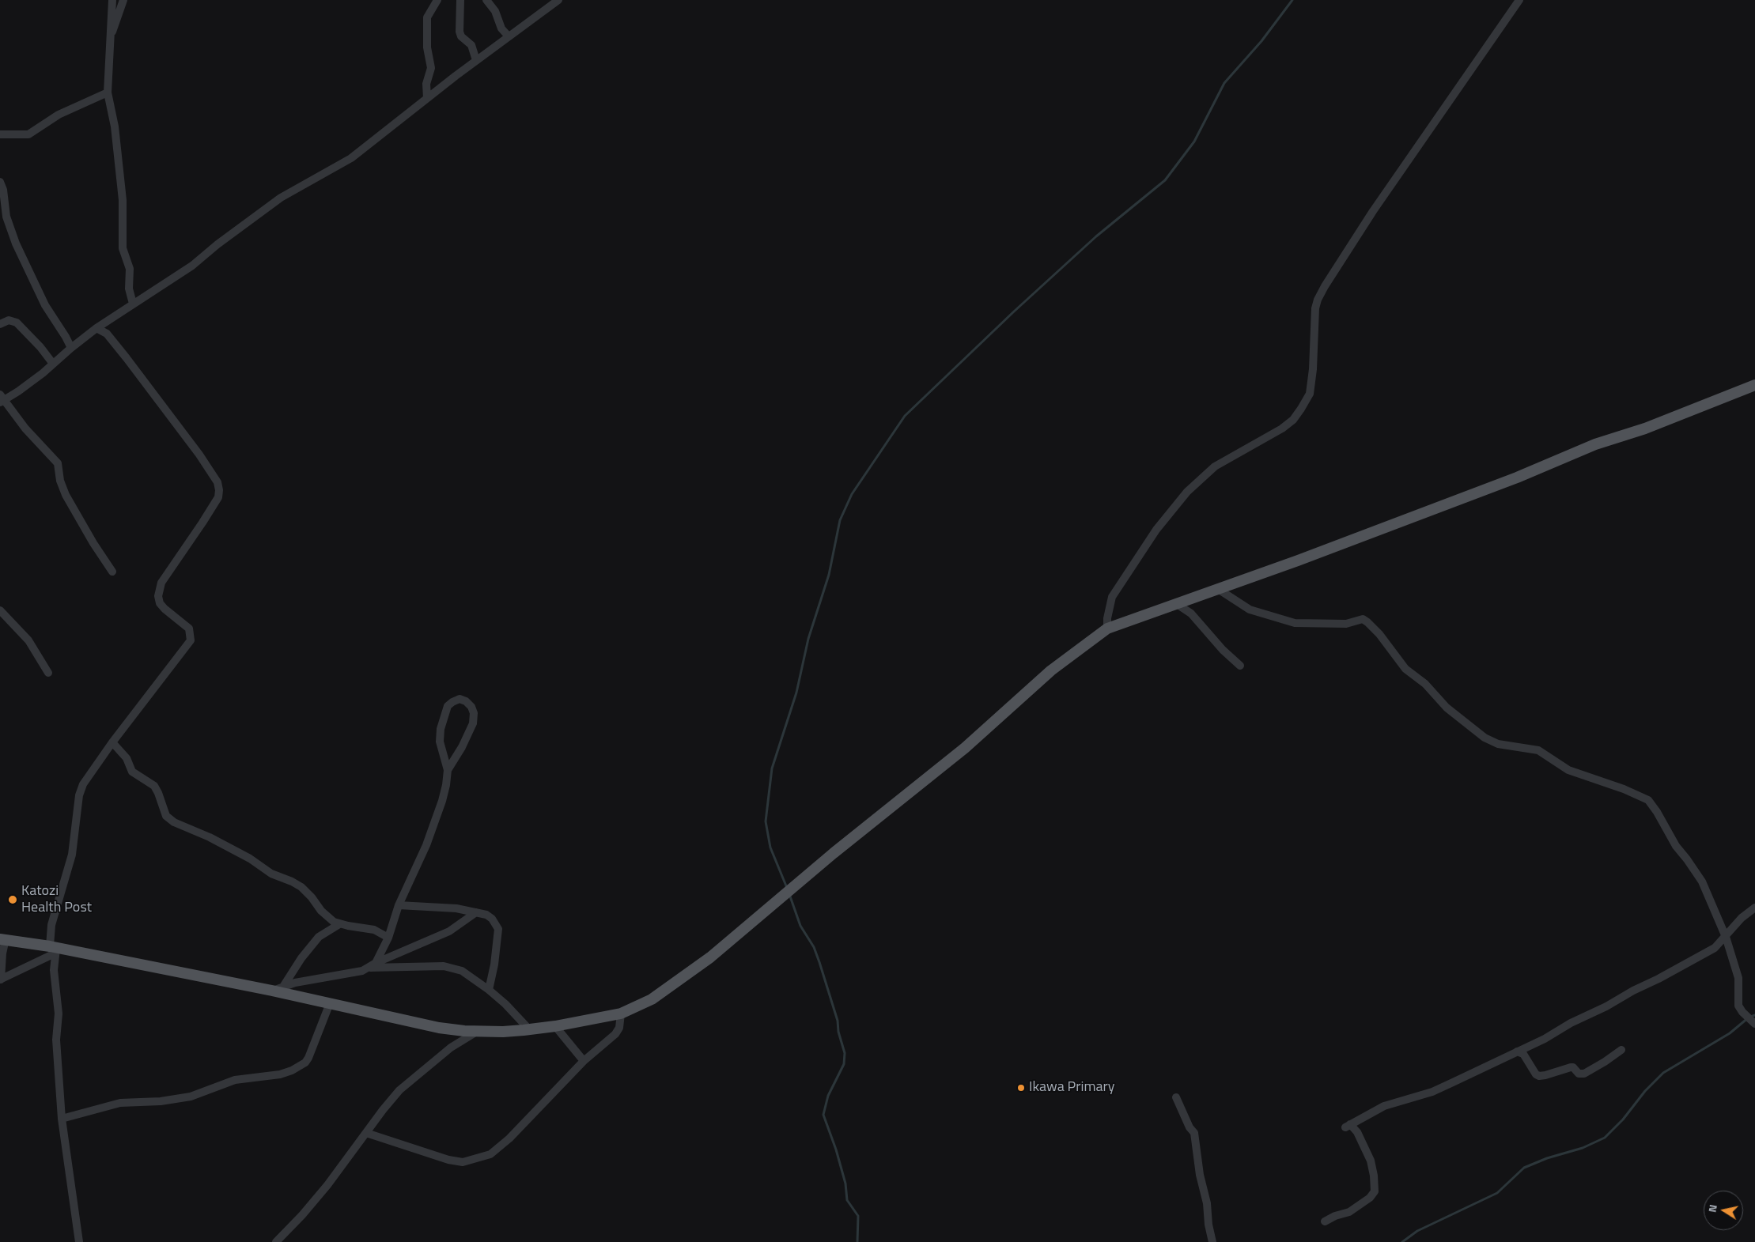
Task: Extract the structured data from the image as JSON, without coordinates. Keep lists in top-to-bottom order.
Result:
{
  "places": ["Katozi Health Post", "Ikawa Primary"],
  "north": "left"
}
